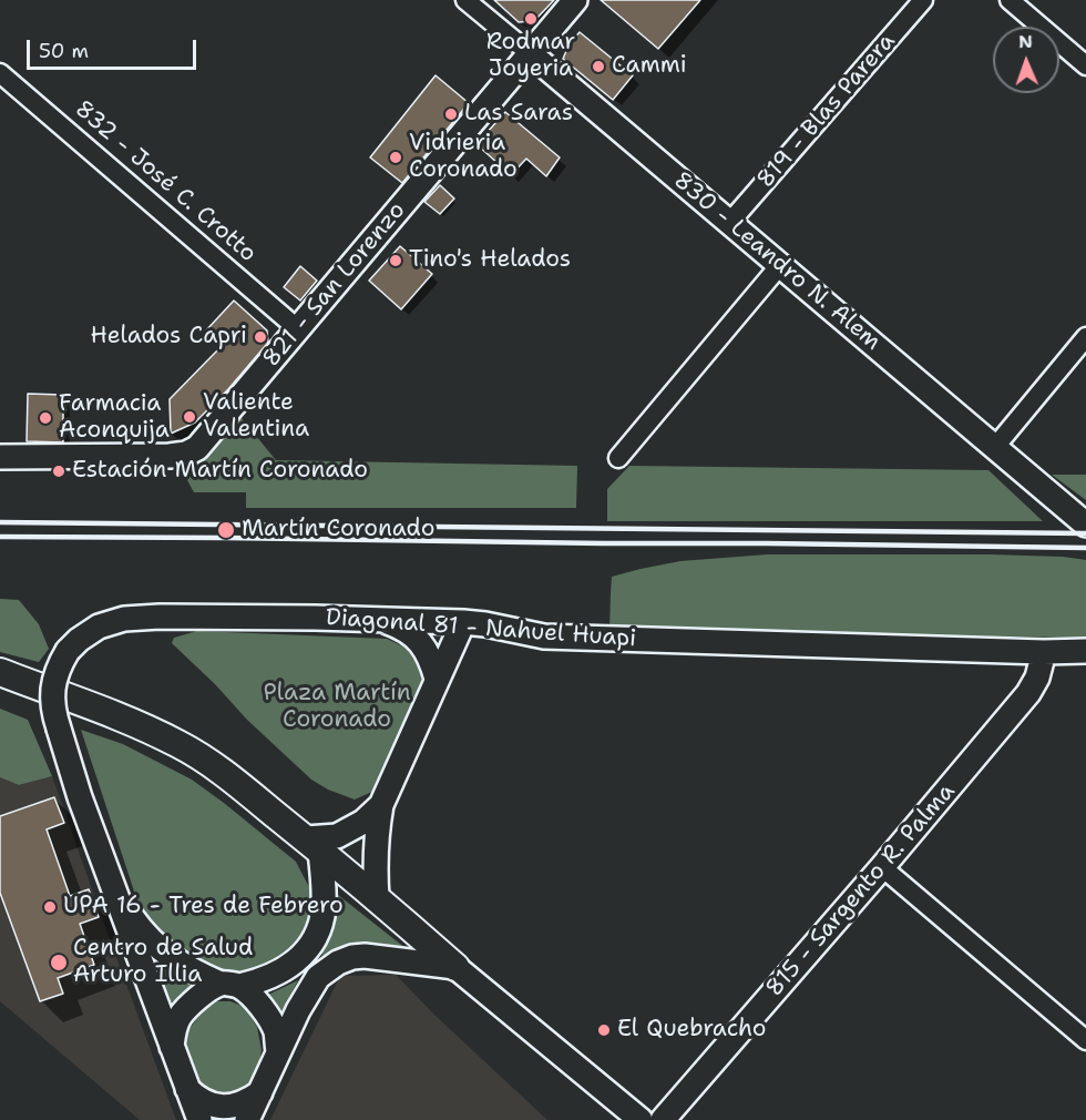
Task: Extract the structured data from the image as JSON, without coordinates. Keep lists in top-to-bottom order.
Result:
{
  "streets": {
    "street": [
      "819 - Blas Parera",
      "832 - José C. Crotto",
      "830 - Leandro N. Alem",
      "821 - San Lorenzo",
      "Diagonal 81 - Nahuel Huapi",
      "815 - Sargento R. Palma"
    ]
  },
  "crossings": [
    ["819 - Blas Parera", "830 - Leandro N. Alem"],
    ["832 - José C. Crotto", "821 - San Lorenzo"],
    ["830 - Leandro N. Alem", "821 - San Lorenzo"],
    ["Diagonal 81 - Nahuel Huapi", "815 - Sargento R. Palma"]
  ],
  "parks": ["Plaza Martín Coronado"],
  "places": [
    "Rodmar Joyeria",
    "Cammi",
    "Las Saras",
    "Vidrieria Coronado",
    "Tino's Helados",
    "Helados Capri",
    "Valiente Valentina",
    "Farmacia Aconquija",
    "Estación Martín Coronado",
    "Martín Coronado",
    "UPA 16 - Tres de Febrero",
    "Centro de Salud Arturo Illia",
    "El Quebracho"
  ],
  "scale_bar": "50 m",
  "north": "top"
}
